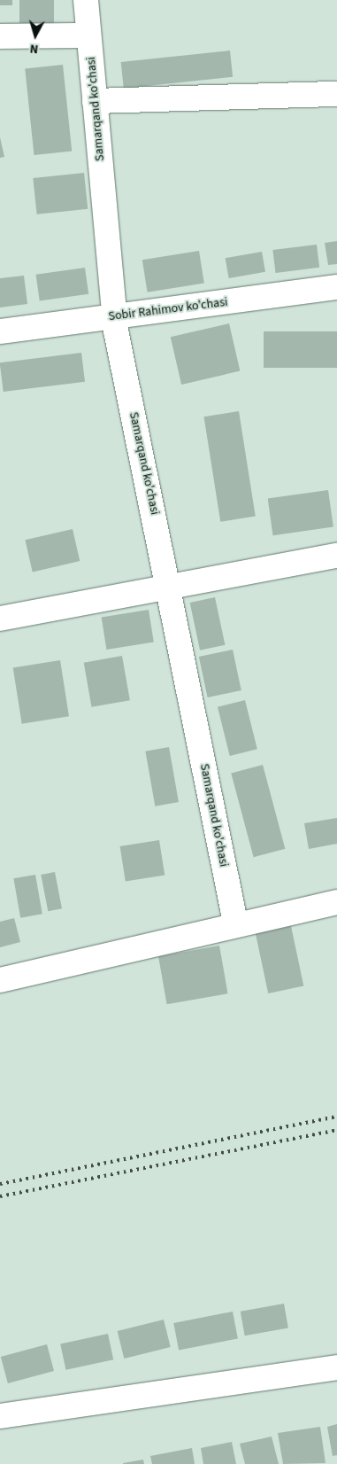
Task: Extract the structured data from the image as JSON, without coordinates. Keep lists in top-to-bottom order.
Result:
{
  "streets": {
    "street": ["Samarqand ko'chasi", "Sobir Rahimov ko'chasi"]
  },
  "crossings": [
    ["Samarqand ko'chasi", "Sobir Rahimov ko'chasi"]
  ],
  "north": "bottom"
}
